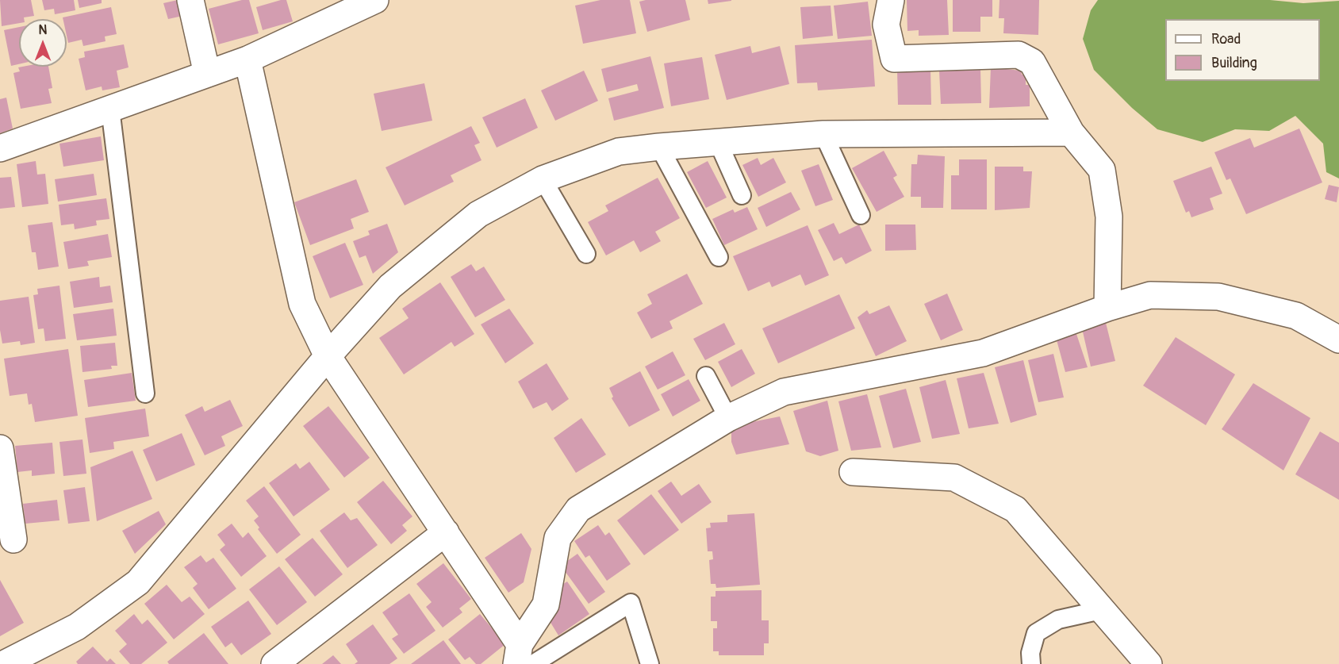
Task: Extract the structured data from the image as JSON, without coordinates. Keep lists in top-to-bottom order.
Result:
{
  "legend": ["Road", "Building"],
  "north": "top"
}
